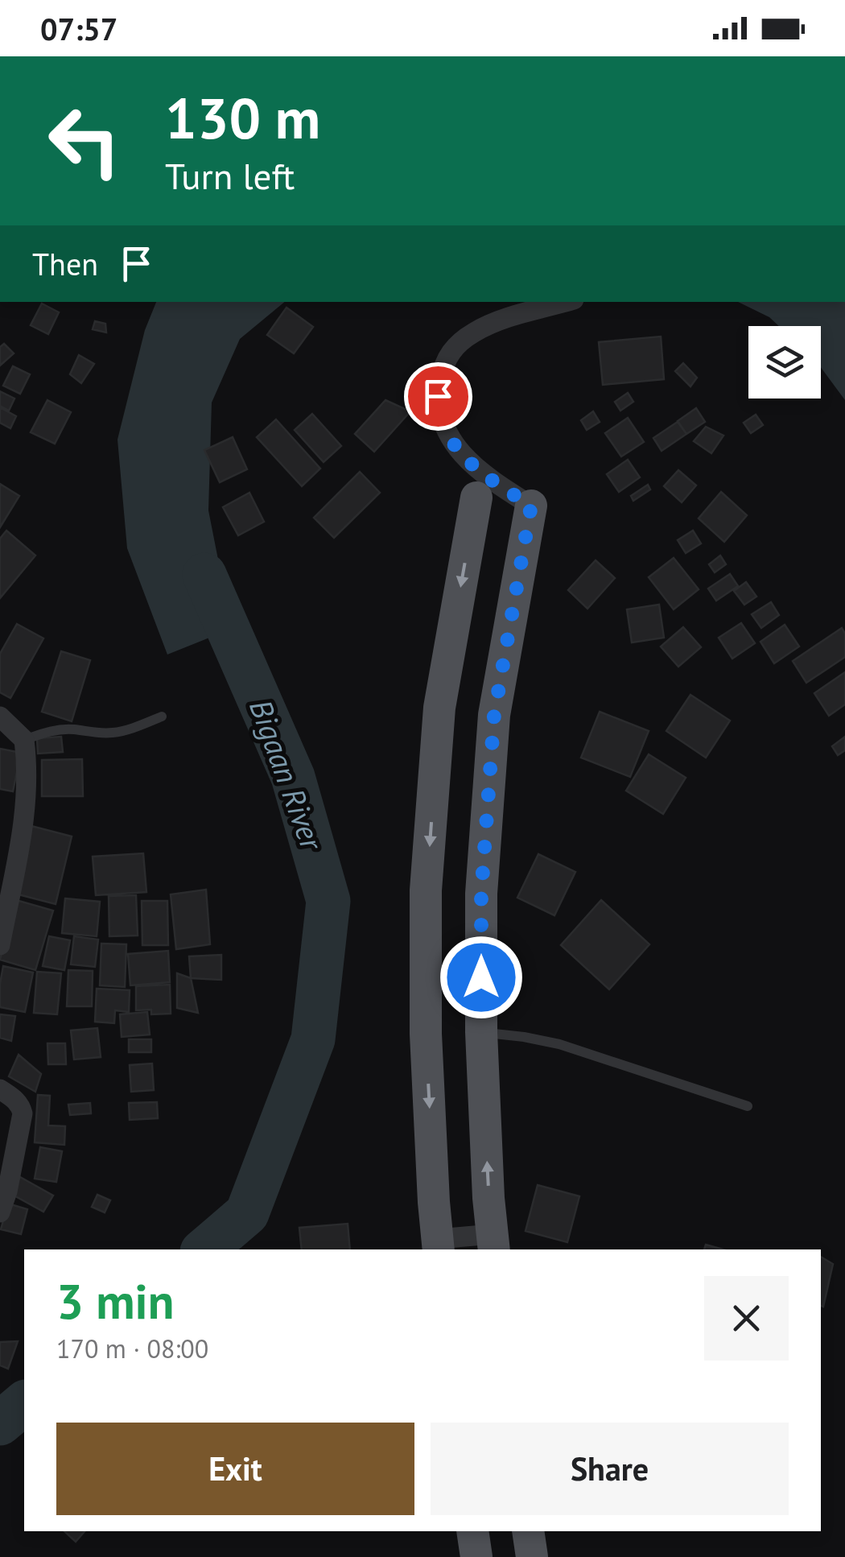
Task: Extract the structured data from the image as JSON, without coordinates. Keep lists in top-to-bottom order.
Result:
{
  "water": ["Bigaan River"],
  "page": {
    "status": "07:57",
    "turn": ["130 m", "Turn left"],
    "then": "Then",
    "heading": ["3 min", "170 m · 08:00"],
    "buttons": ["Exit", "Share"]
  }
}
